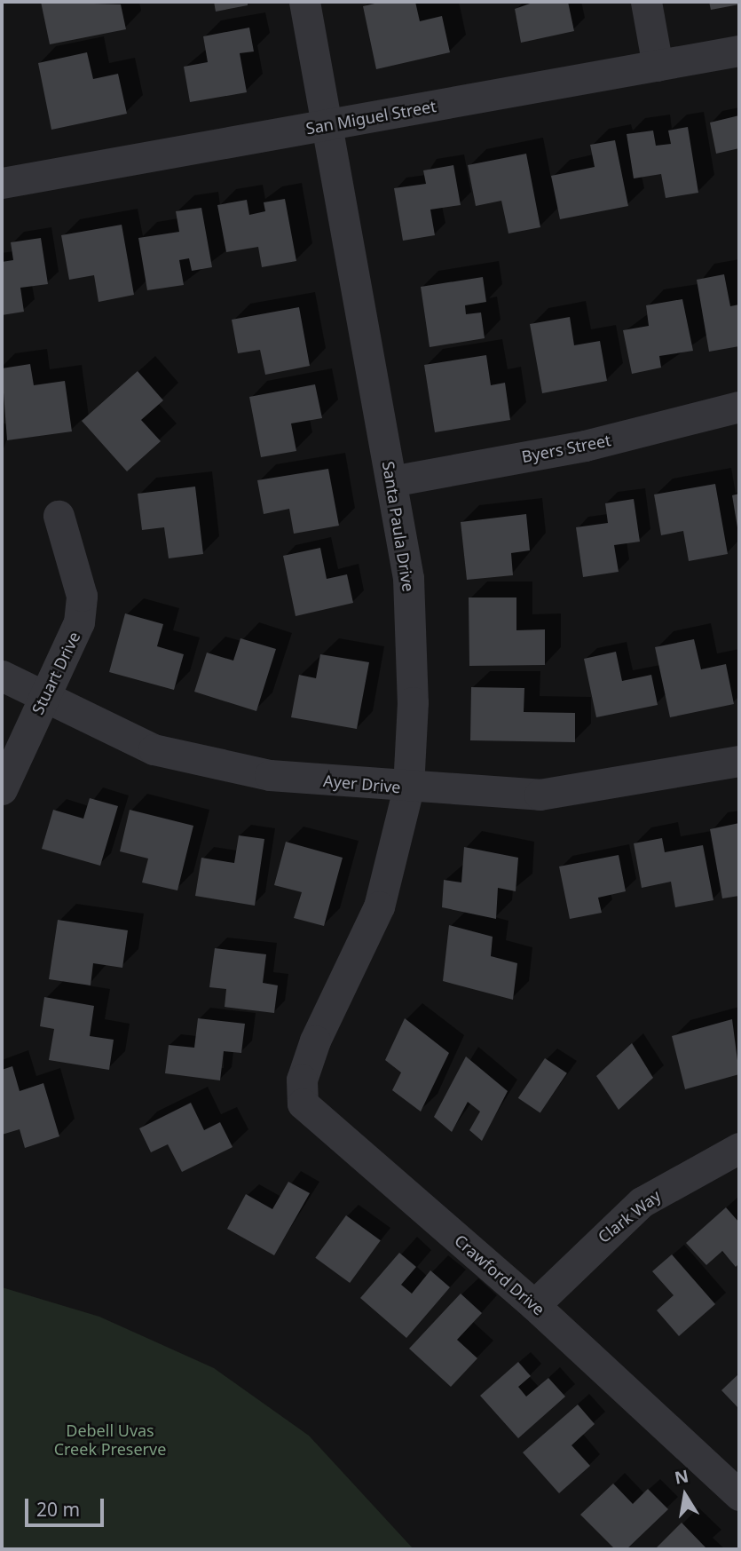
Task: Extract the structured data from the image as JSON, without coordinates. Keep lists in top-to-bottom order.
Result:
{
  "streets": {
    "street": [
      "San Miguel Street",
      "Byers Street",
      "Santa Paula Drive",
      "Stuart Drive",
      "Ayer Drive",
      "Clark Way",
      "Crawford Drive"
    ]
  },
  "crossings": [
    ["San Miguel Street", "Santa Paula Drive"],
    ["Byers Street", "Santa Paula Drive"],
    ["Santa Paula Drive", "Ayer Drive"],
    ["Santa Paula Drive", "Crawford Drive"],
    ["Stuart Drive", "Ayer Drive"],
    ["Clark Way", "Crawford Drive"]
  ],
  "parks": ["Debell Uvas Creek Preserve"],
  "scale_bar": "20 m",
  "north": "top"
}
